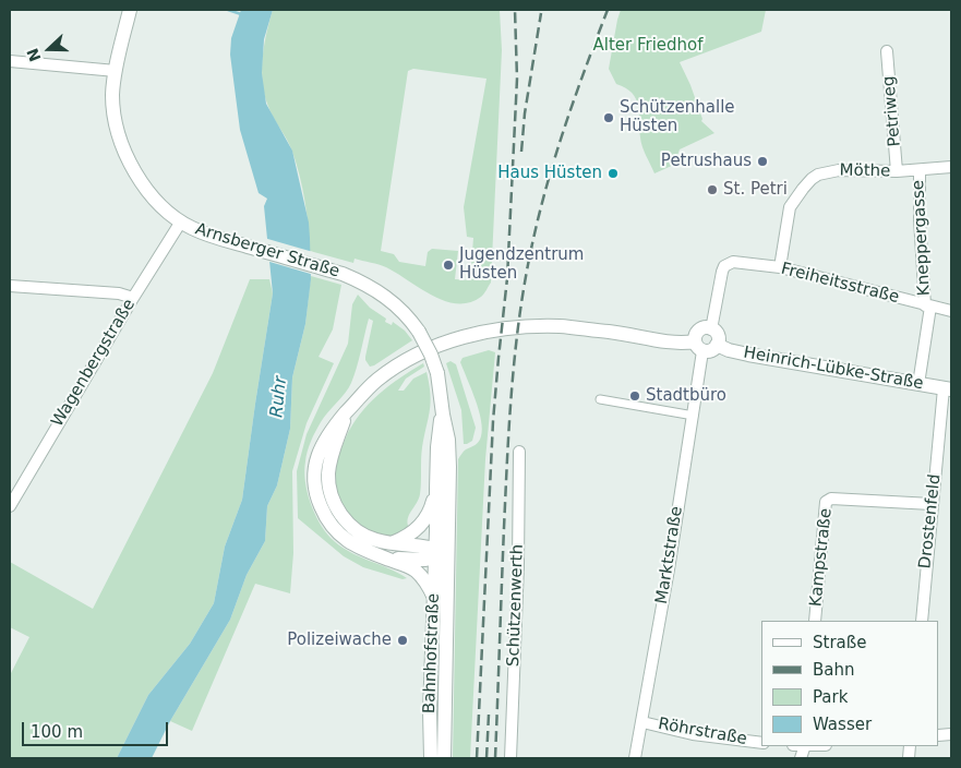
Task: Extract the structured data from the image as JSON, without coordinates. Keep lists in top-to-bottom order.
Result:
{
  "streets": {
    "street": [
      "Petriweg",
      "Möthe",
      "Kneppergasse",
      "Arnsberger Straße",
      "Freiheitsstraße",
      "Wagenbergstraße",
      "Heinrich-Lübke-Straße",
      "Drostenfeld",
      "Marktstraße",
      "Kampstraße",
      "Schützenwerth",
      "Bahnhofstraße",
      "Röhrstraße"
    ]
  },
  "crossings": [
    ["Petriweg", "Möthe"],
    ["Möthe", "Kneppergasse"],
    ["Möthe", "Freiheitsstraße"],
    ["Kneppergasse", "Freiheitsstraße"],
    ["Kneppergasse", "Heinrich-Lübke-Straße"],
    ["Arnsberger Straße", "Wagenbergstraße"],
    ["Arnsberger Straße", "Bahnhofstraße"],
    ["Freiheitsstraße", "Heinrich-Lübke-Straße"],
    ["Freiheitsstraße", "Marktstraße"],
    ["Heinrich-Lübke-Straße", "Drostenfeld"],
    ["Heinrich-Lübke-Straße", "Marktstraße"],
    ["Drostenfeld", "Kampstraße"],
    ["Marktstraße", "Röhrstraße"]
  ],
  "water": ["Ruhr"],
  "parks": ["Alter Friedhof"],
  "places": [
    "Schützenhalle Hüsten",
    "Petrushaus",
    "Haus Hüsten",
    "St. Petri",
    "Jugendzentrum Hüsten",
    "Stadtbüro",
    "Polizeiwache"
  ],
  "legend": [
    "Straße",
    "Bahn",
    "Park",
    "Wasser"
  ],
  "scale_bar": "100 m",
  "north": "left"
}
